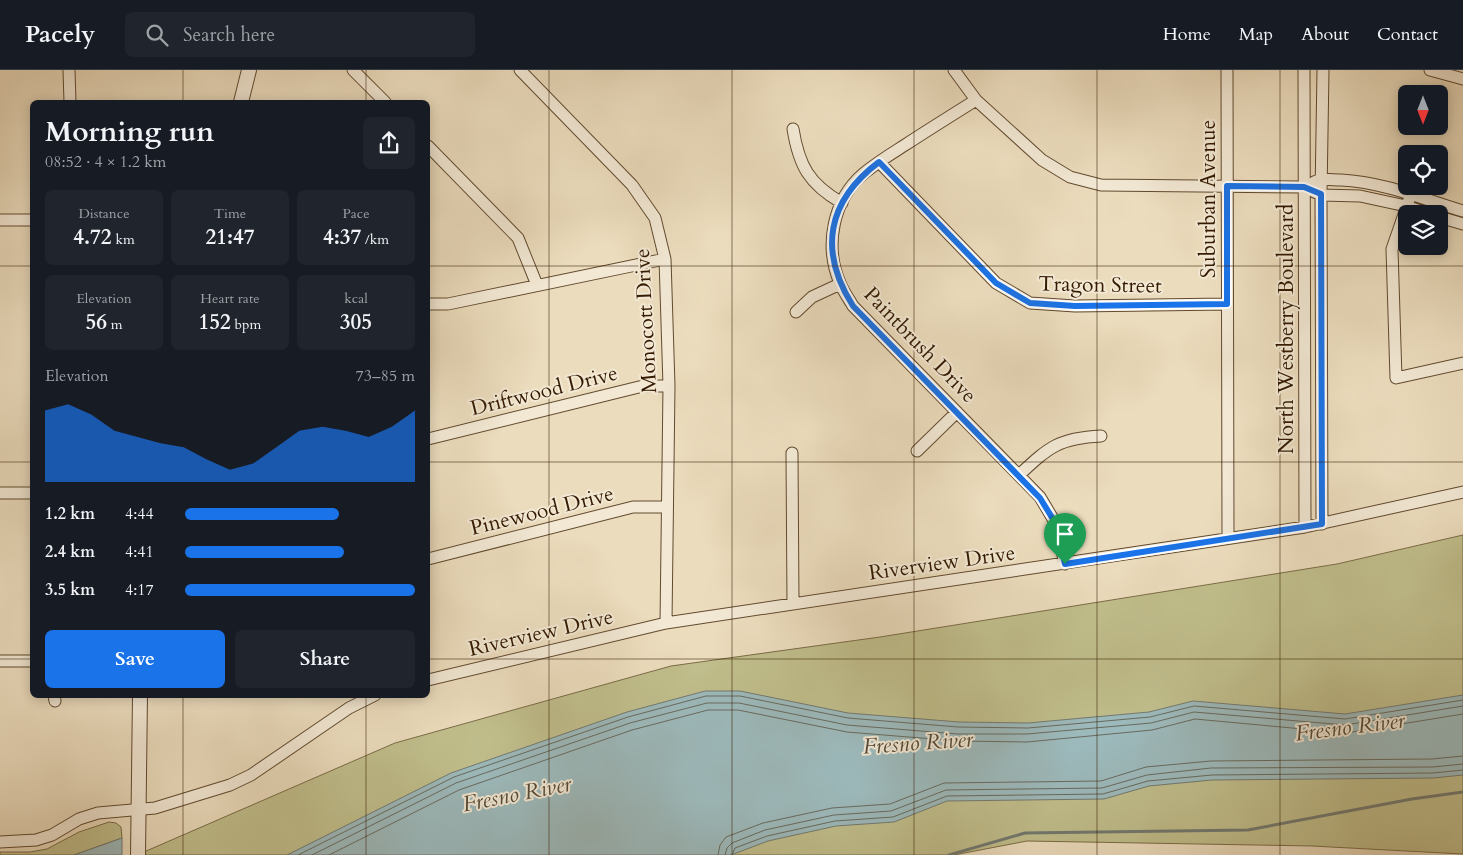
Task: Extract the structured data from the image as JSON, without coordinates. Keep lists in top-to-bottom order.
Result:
{
  "streets": {
    "street": [
      "Suburban Avenue",
      "Tragon Street",
      "Monocott Drive",
      "North Westberry Boulevard",
      "Paintbrush Drive",
      "Driftwood Drive",
      "Pinewood Drive",
      "Riverview Drive"
    ]
  },
  "crossings": [
    ["Suburban Avenue", "Tragon Street"],
    ["Suburban Avenue", "Riverview Drive"],
    ["Tragon Street", "Paintbrush Drive"],
    ["Monocott Drive", "Driftwood Drive"],
    ["Monocott Drive", "Pinewood Drive"],
    ["Monocott Drive", "Riverview Drive"],
    ["North Westberry Boulevard", "Riverview Drive"],
    ["Paintbrush Drive", "Riverview Drive"]
  ],
  "water": ["Fresno River"],
  "north": "bottom",
  "page": {
    "header": "Pacely",
    "search": "Search here",
    "nav": [
      "Home",
      "Map",
      "About",
      "Contact"
    ],
    "heading": ["Morning run", "08:52 · 4 × 1.2 km"],
    "stats": [
      ["Distance", "4.72 km"],
      ["Time", "21:47"],
      ["Pace", "4:37 /km"],
      ["Elevation", "56 m"],
      ["Heart rate", "152 bpm"],
      ["kcal", "305"]
    ],
    "chart": ["Elevation", "73–85 m"],
    "list": [
      {
        "name": "1.2 km",
        "note": "4:44"
      },
      {
        "name": "2.4 km",
        "note": "4:41"
      },
      {
        "name": "3.5 km",
        "note": "4:17"
      }
    ],
    "buttons": ["Save", "Share"]
  }
}
